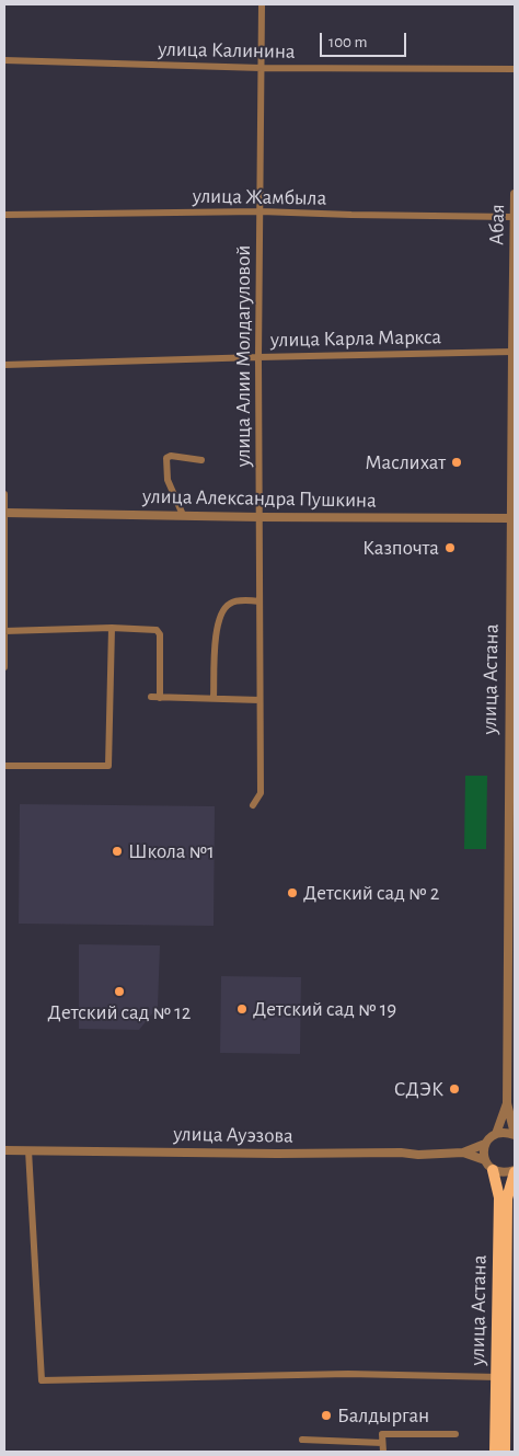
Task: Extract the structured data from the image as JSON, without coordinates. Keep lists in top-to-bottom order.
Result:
{
  "streets": {
    "main road": ["улица Астана"],
    "street": [
      "улица Калинина",
      "улица Жамбыла",
      "Абая",
      "улица Карла Маркса",
      "улица Алии Молдагуловой",
      "улица Александра Пушкина",
      "улица Ауэзова"
    ]
  },
  "crossings": [
    ["улица Калинина", "улица Алии Молдагуловой"],
    ["улица Жамбыла", "Абая"],
    ["улица Жамбыла", "улица Алии Молдагуловой"],
    ["Абая", "улица Астана"],
    ["улица Карла Маркса", "улица Алии Молдагуловой"],
    ["улица Карла Маркса", "улица Астана"],
    ["улица Алии Молдагуловой", "улица Александра Пушкина"],
    ["улица Александра Пушкина", "улица Астана"]
  ],
  "places": [
    "Маслихат",
    "Казпочта",
    "Школа №1",
    "Детский сад № 2",
    "Детский сад № 12",
    "Детский сад № 19",
    "СДЭК",
    "Балдырган"
  ],
  "scale_bar": "100 m"
}
